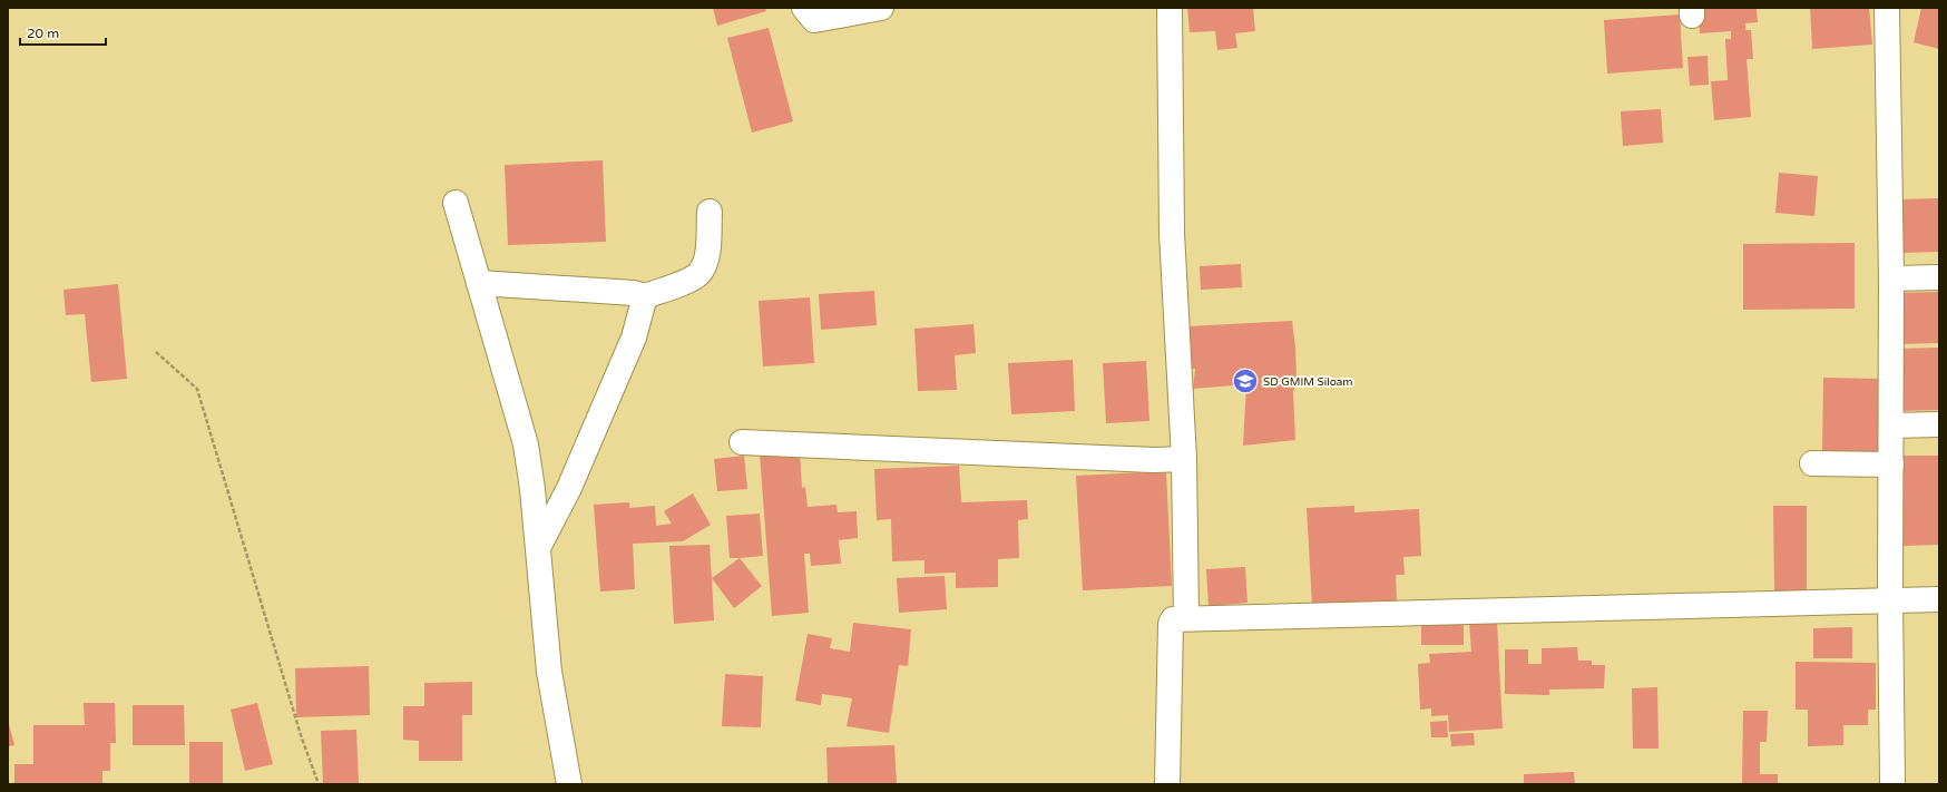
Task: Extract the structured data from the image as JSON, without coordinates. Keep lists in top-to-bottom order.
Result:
{
  "places": {
    "school or university": ["SD GMIM Siloam"]
  },
  "scale_bar": "20 m"
}
